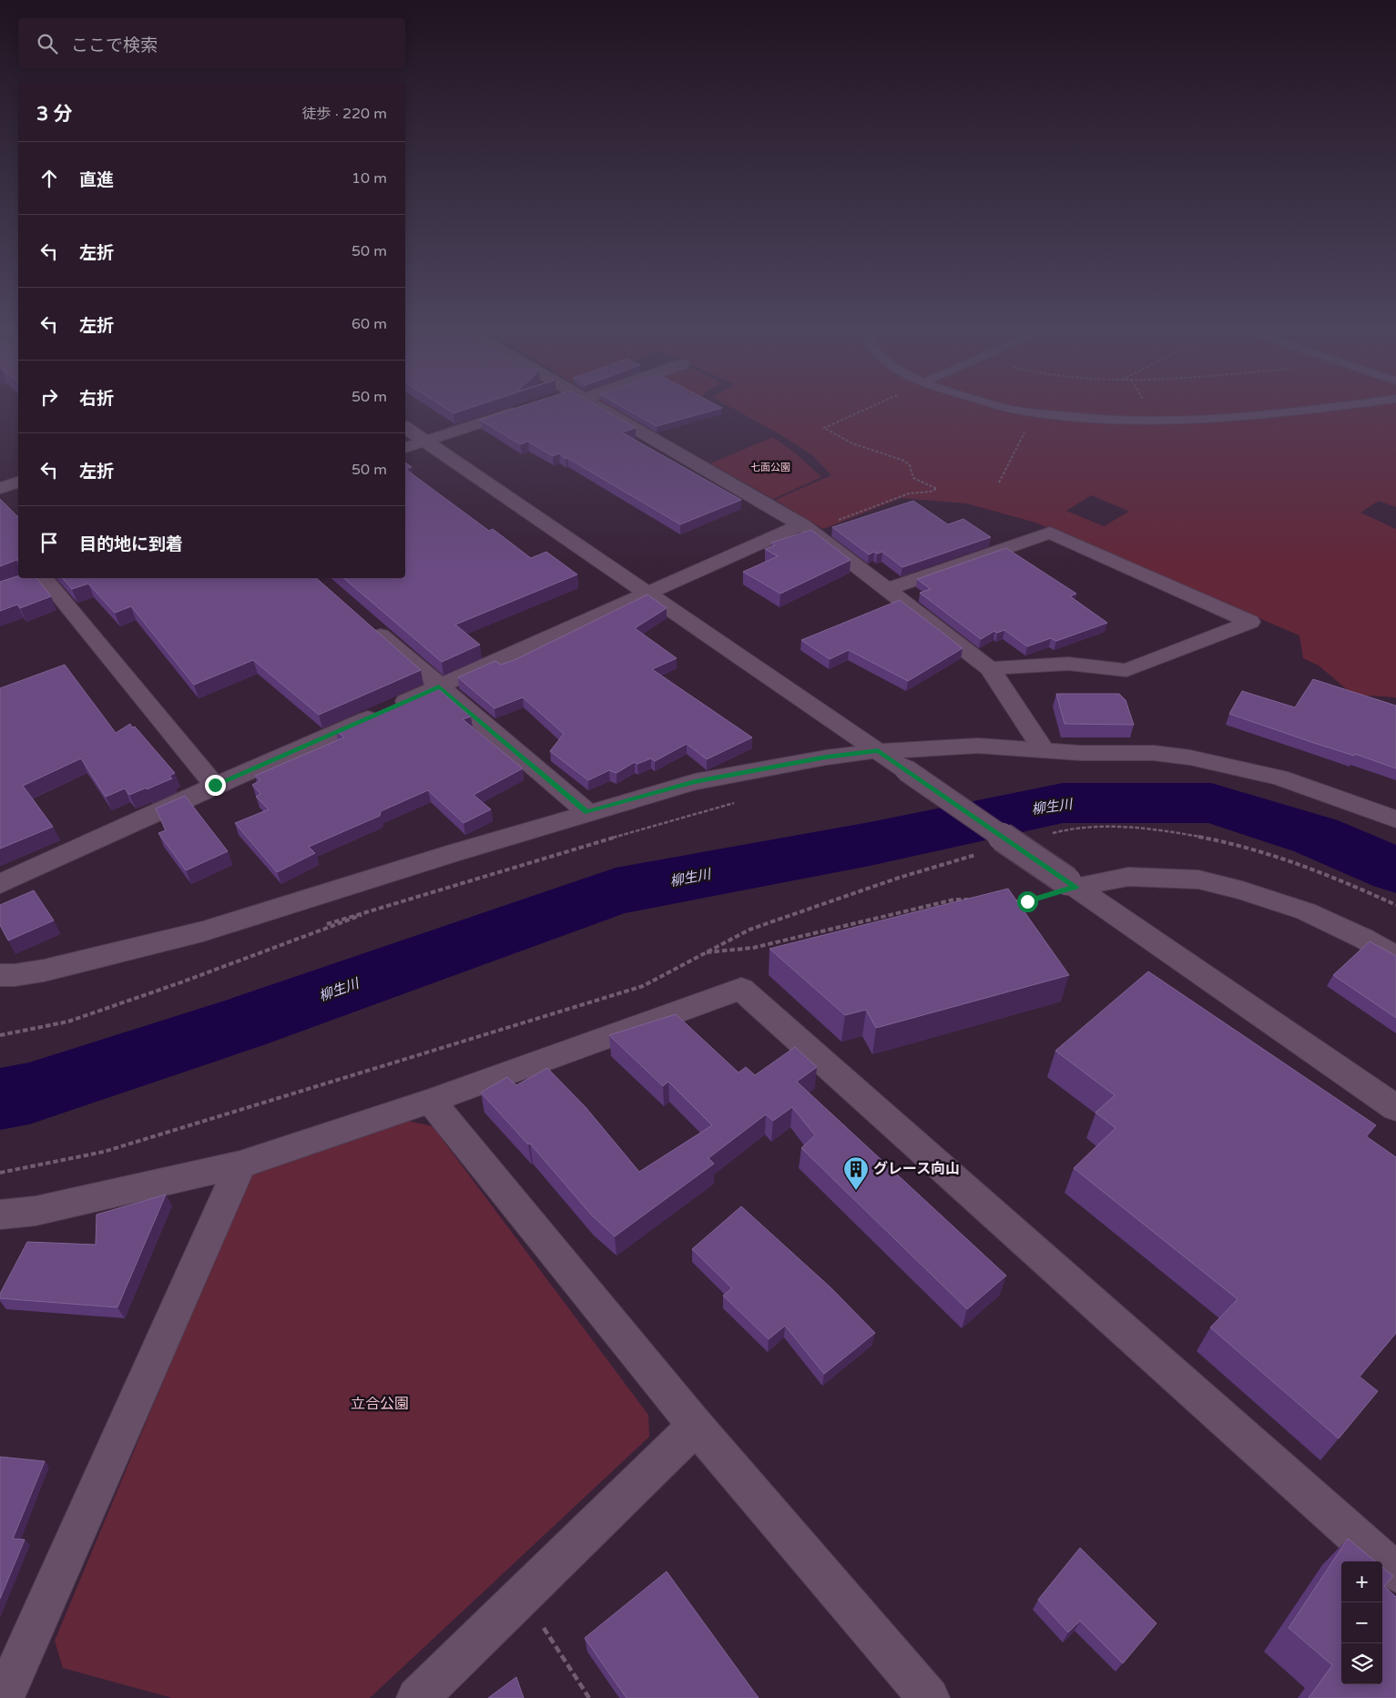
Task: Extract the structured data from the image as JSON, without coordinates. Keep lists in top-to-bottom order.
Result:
{
  "water": ["柳生川"],
  "parks": ["七面公園", "立合公園"],
  "places": {
    "building": ["グレース向山"]
  },
  "page": {
    "search": "ここで検索",
    "heading": ["3 分", "徒歩 · 220 m"],
    "list": [
      ["直進", "10 m"],
      ["左折", "50 m"],
      ["左折", "60 m"],
      ["右折", "50 m"],
      ["左折", "50 m"],
      "目的地に到着"
    ],
    "map_buttons": ["+", "−"]
  }
}
